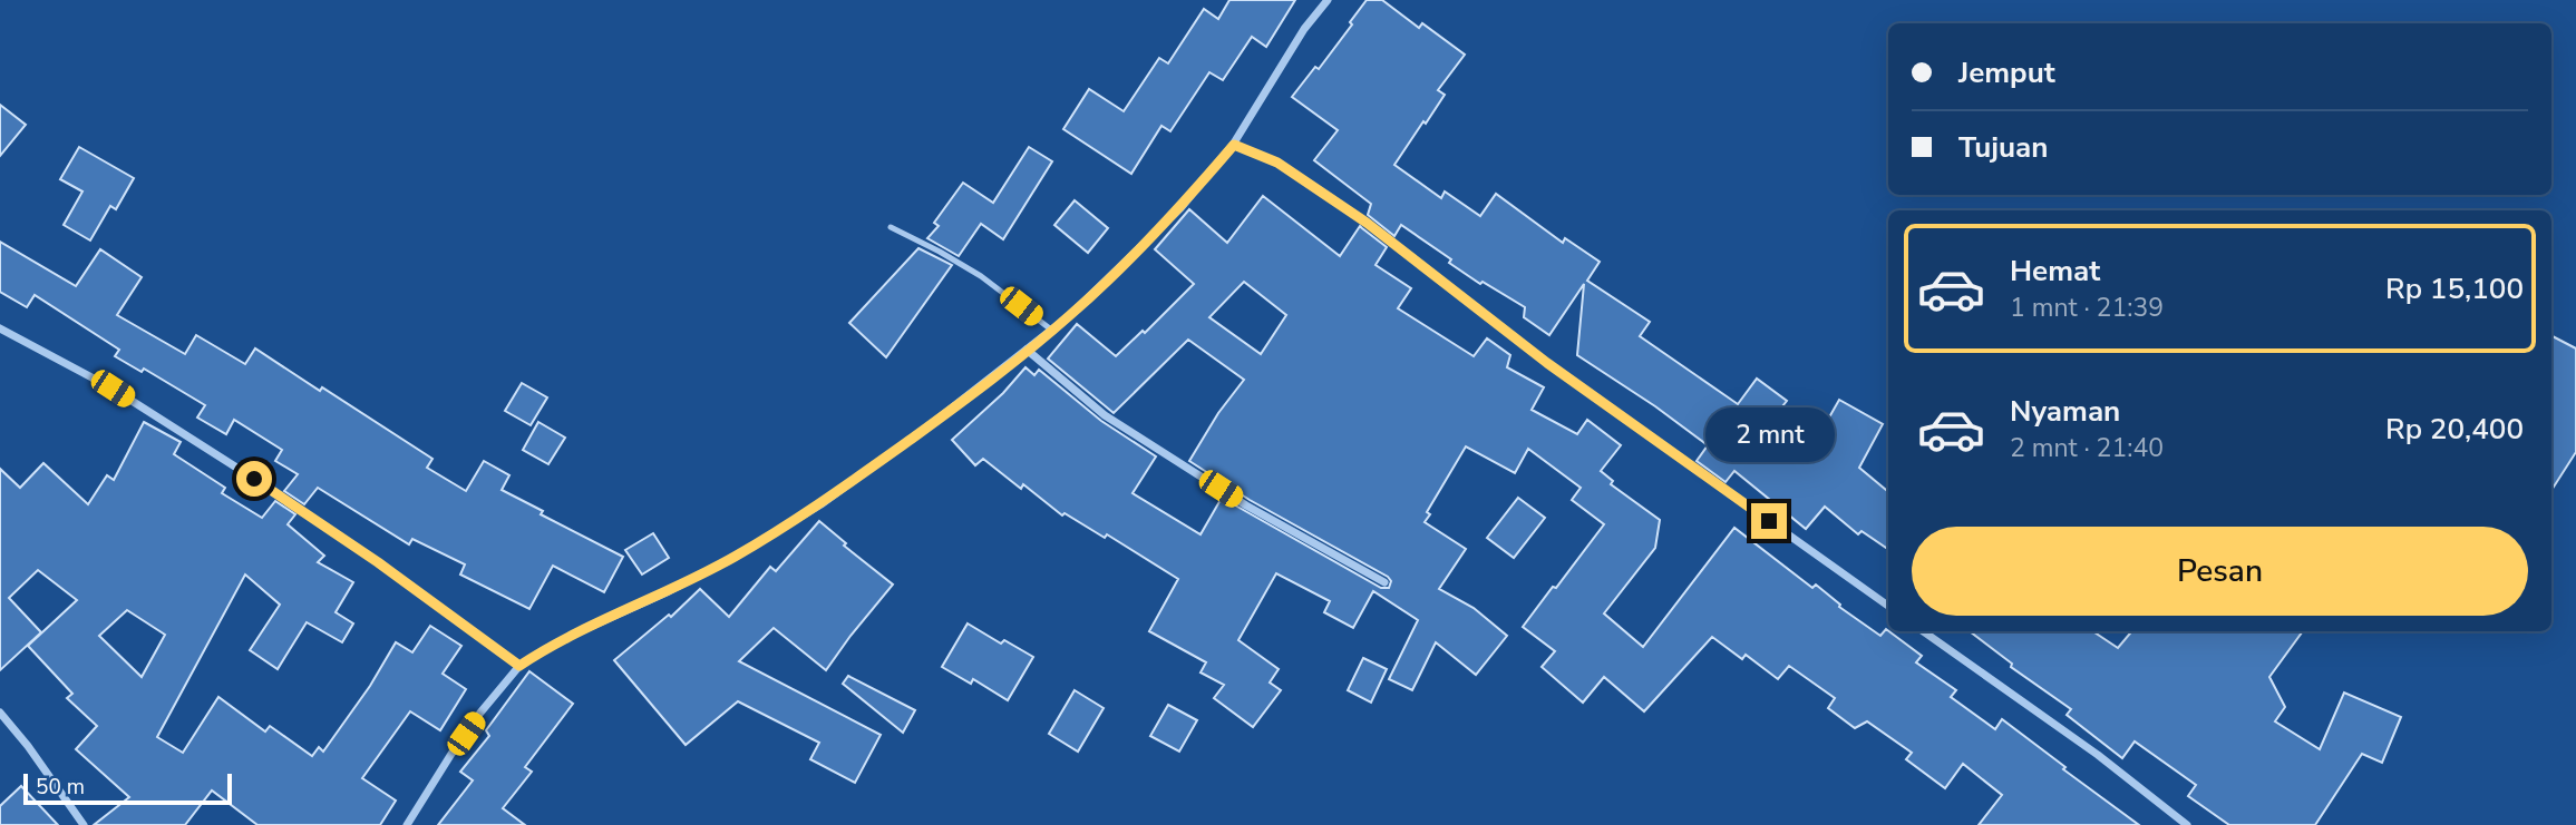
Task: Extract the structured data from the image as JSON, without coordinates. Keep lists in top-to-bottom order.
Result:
{
  "scale_bar": "50 m",
  "page": {
    "banner": ["Jemput", "Tujuan"],
    "list": [
      {
        "name": "Hemat",
        "note": "1 mnt · 21:39",
        "value": "Rp 15,100"
      },
      {
        "name": "Nyaman",
        "note": "2 mnt · 21:40",
        "value": "Rp 20,400"
      }
    ],
    "bubble": "2 mnt",
    "buttons": "Pesan",
    "scale": "50 m"
  }
}
